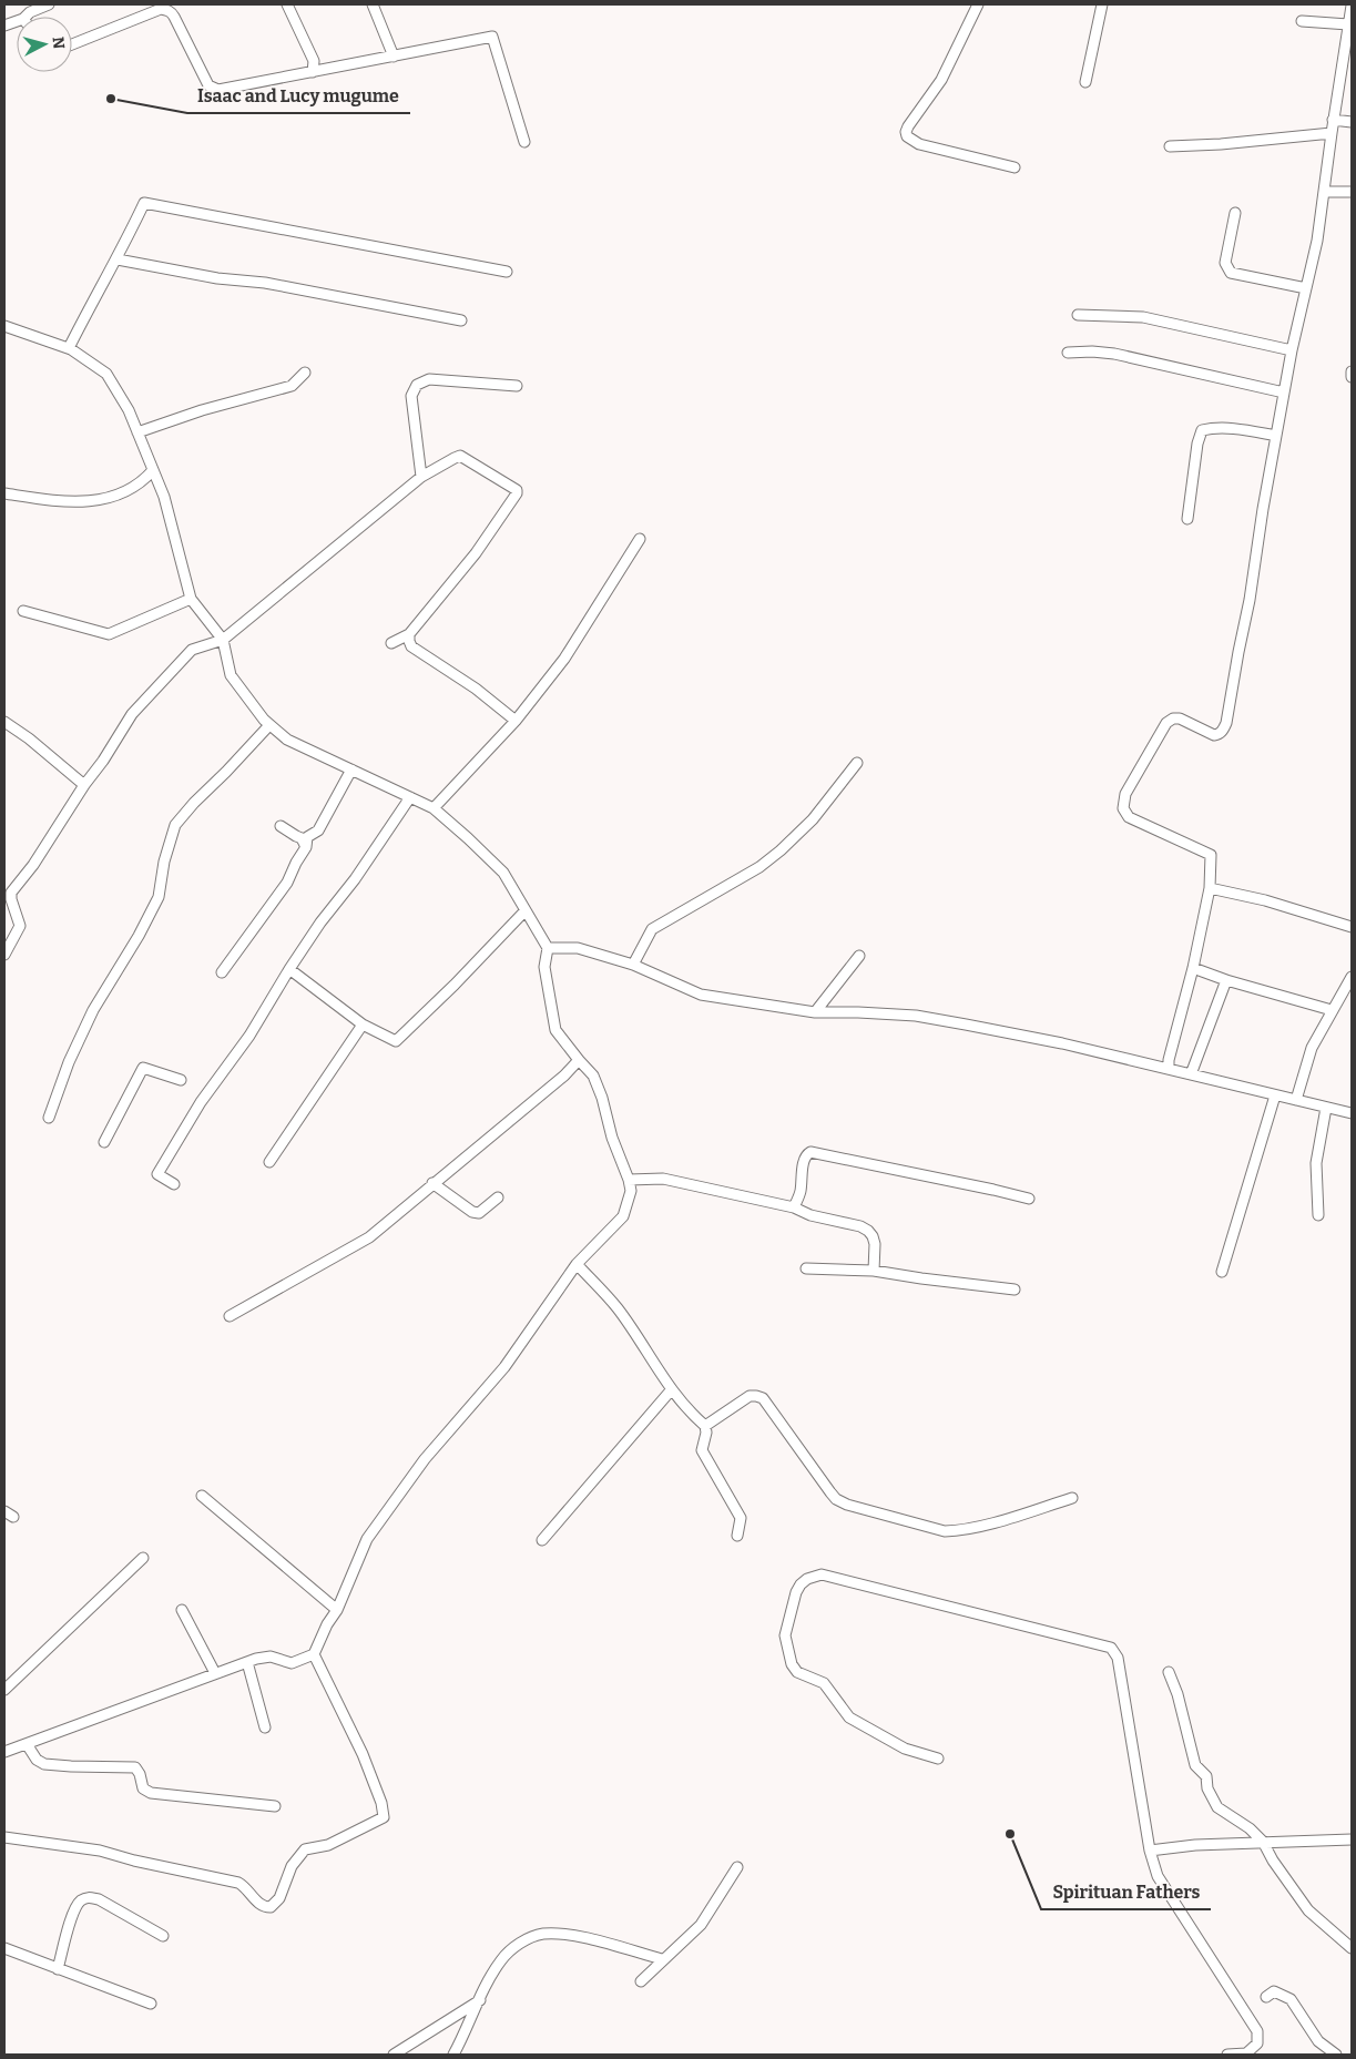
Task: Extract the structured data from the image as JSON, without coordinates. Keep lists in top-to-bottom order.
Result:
{
  "places": ["Isaac and Lucy mugume", "Spirituan Fathers"],
  "north": "right"
}
